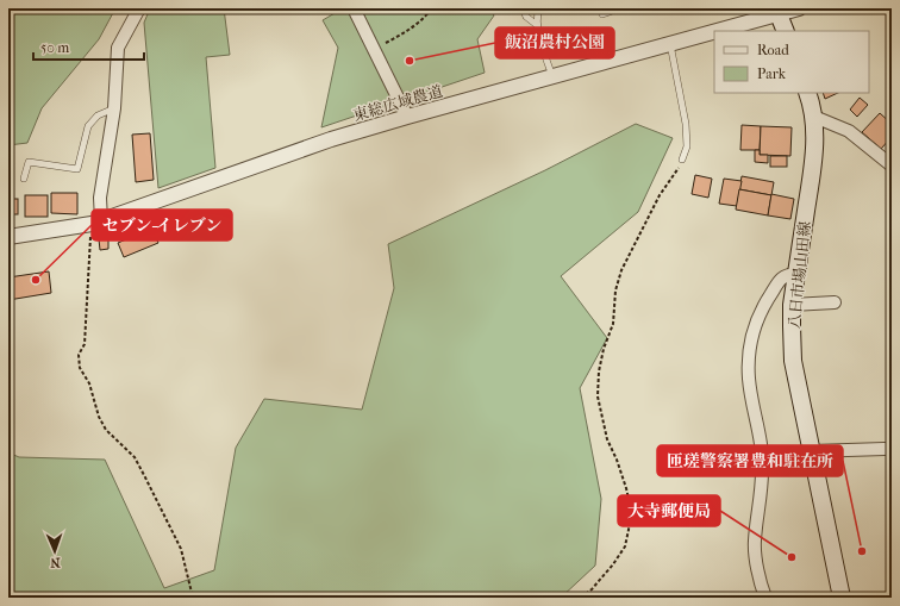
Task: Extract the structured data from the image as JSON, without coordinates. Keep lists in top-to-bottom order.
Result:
{
  "streets": {
    "main road": ["八日市場山田線"],
    "street": ["東総広域農道"]
  },
  "places": [
    "飯沼農村公園",
    "セブン-イレブン",
    "匝瑳警察署豊和駐在所",
    "大寺郵便局"
  ],
  "legend": ["Road", "Park"],
  "scale_bar": "50 m",
  "north": "bottom"
}
